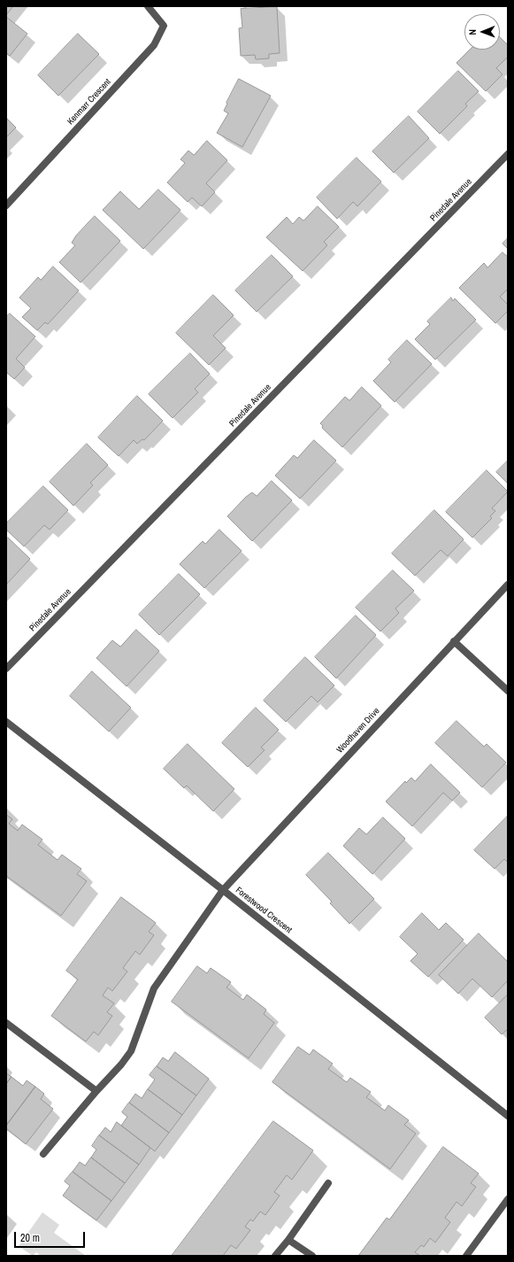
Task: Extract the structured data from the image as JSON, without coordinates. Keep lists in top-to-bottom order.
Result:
{
  "streets": {
    "street": [
      "Kenmarr Crescent",
      "Pinedale Avenue",
      "Woodhaven Drive",
      "Forestwood Crescent"
    ]
  },
  "crossings": [
    ["Woodhaven Drive", "Forestwood Crescent"]
  ],
  "scale_bar": "20 m",
  "north": "left"
}
